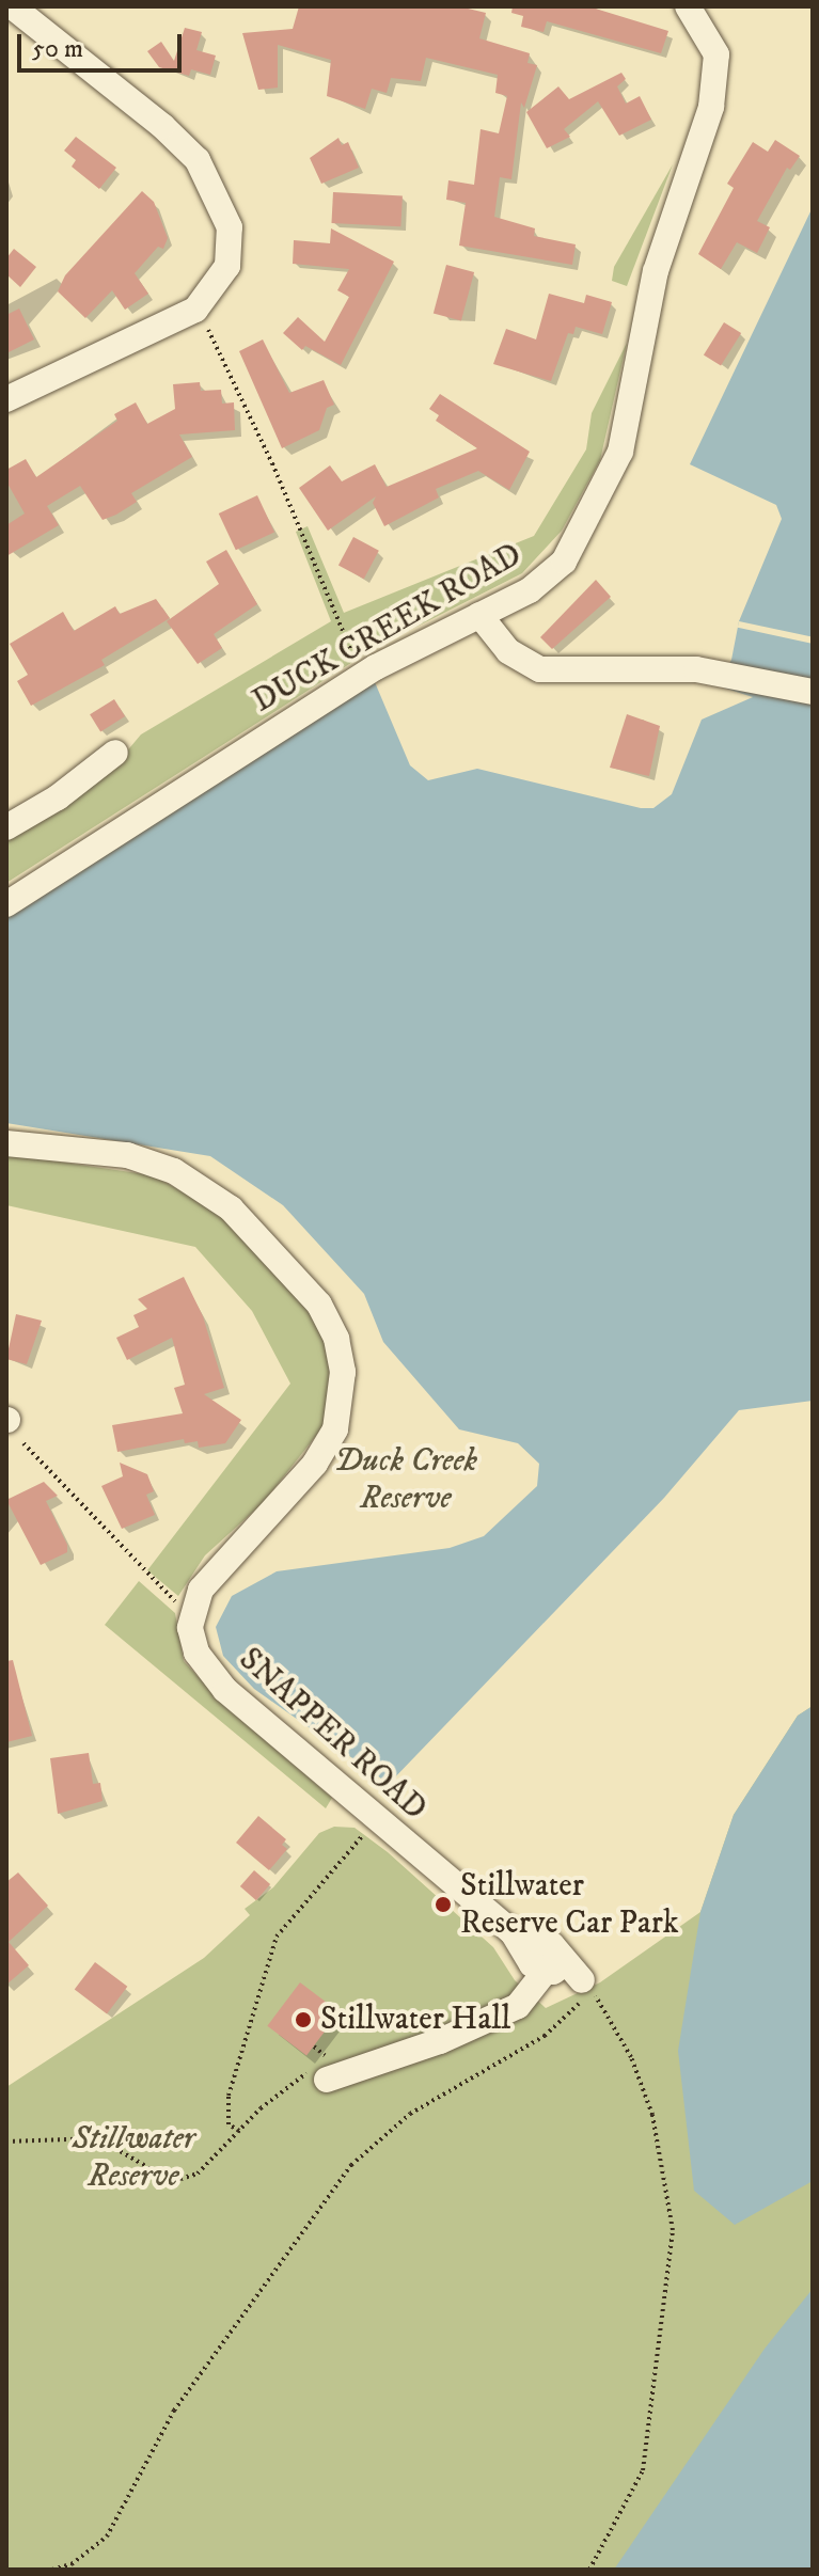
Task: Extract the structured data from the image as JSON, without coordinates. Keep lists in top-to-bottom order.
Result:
{
  "streets": {
    "street": ["DUCK CREEK ROAD", "SNAPPER ROAD"]
  },
  "parks": ["Duck Creek Reserve", "Stillwater Reserve"],
  "places": ["Stillwater Reserve Car Park", "Stillwater Hall"],
  "scale_bar": "50 m"
}
